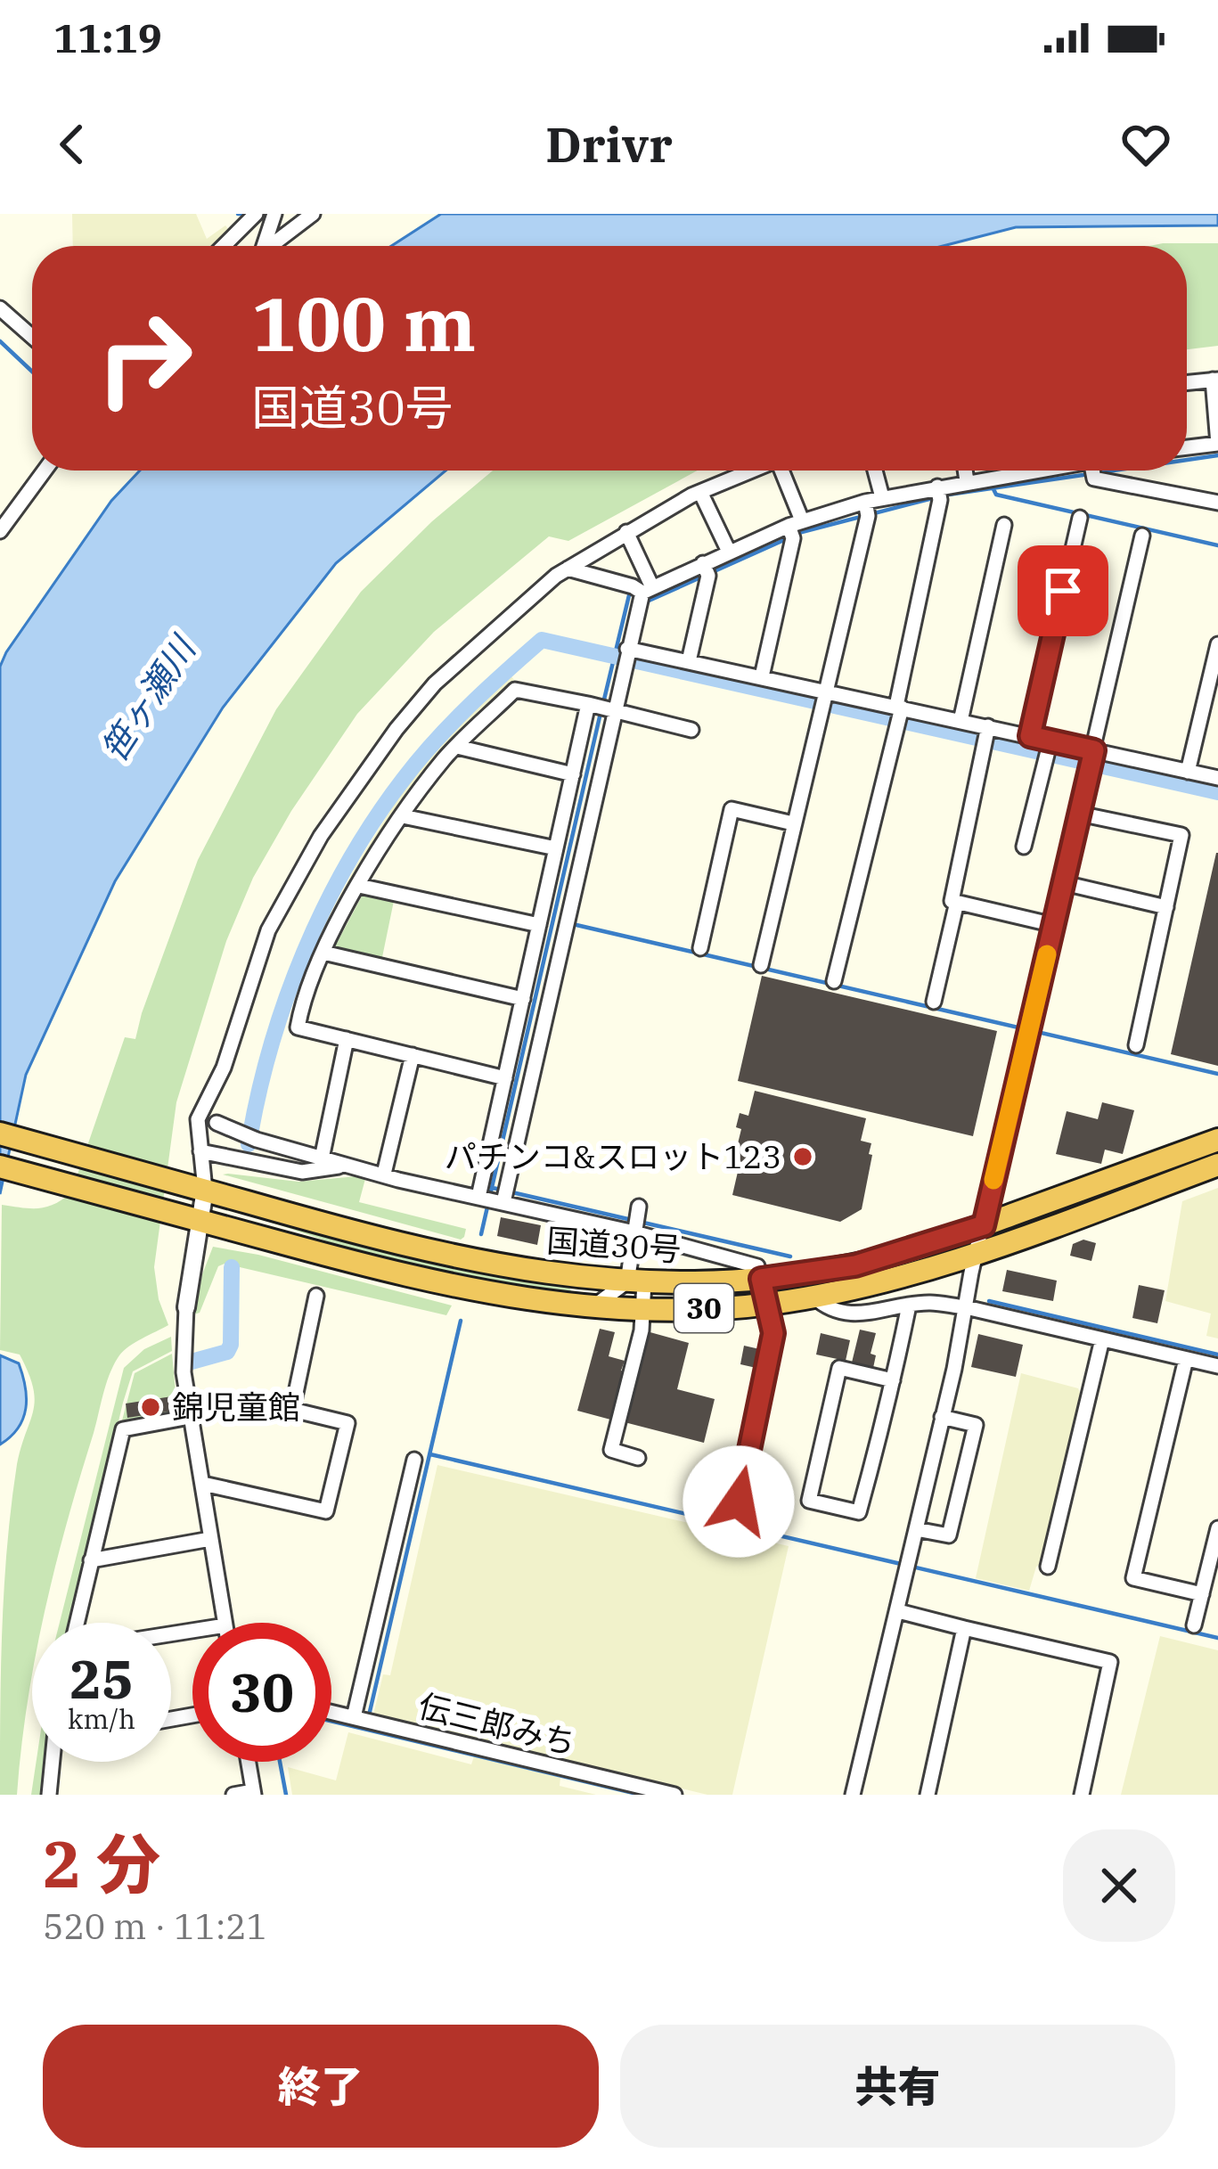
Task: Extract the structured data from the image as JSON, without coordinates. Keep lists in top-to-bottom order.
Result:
{
  "streets": {
    "highway": ["国道30号", "30"],
    "street": ["伝三郎みち"]
  },
  "water": ["笹ヶ瀬川"],
  "places": ["パチンコ&スロット123", "錦児童館"],
  "page": {
    "status": "11:19",
    "header": "Drivr",
    "turn": ["100 m", "国道30号"],
    "speed": "25 km/h",
    "limit": "30",
    "heading": ["2 分", "520 m · 11:21"],
    "buttons": ["終了", "共有"]
  }
}
